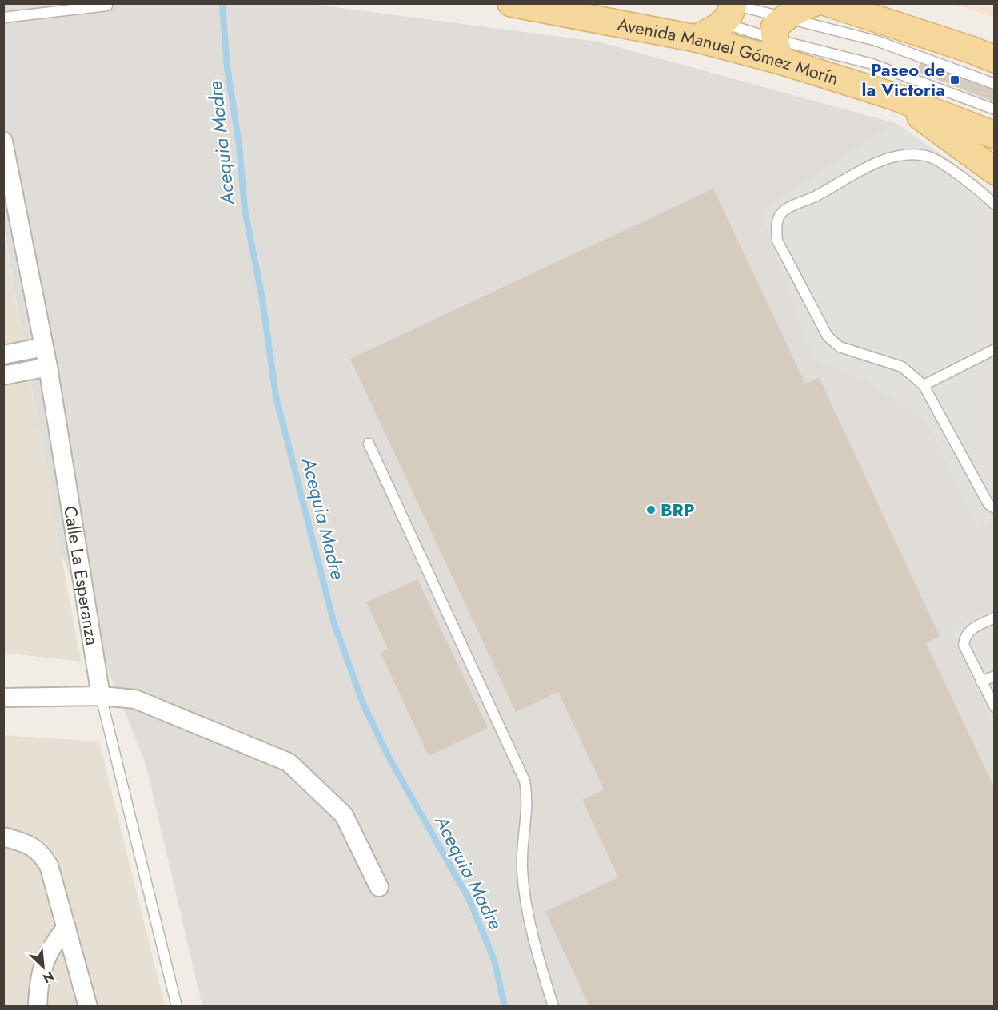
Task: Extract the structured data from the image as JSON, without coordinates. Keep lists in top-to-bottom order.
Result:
{
  "streets": {
    "main road": ["Avenida Manuel Gómez Morín"],
    "street": ["Calle La Esperanza"]
  },
  "water": ["Acequia Madre"],
  "places": {
    "transit": ["Paseo de la Victoria"],
    "other": ["BRP"]
  },
  "north": "bottom right"
}
